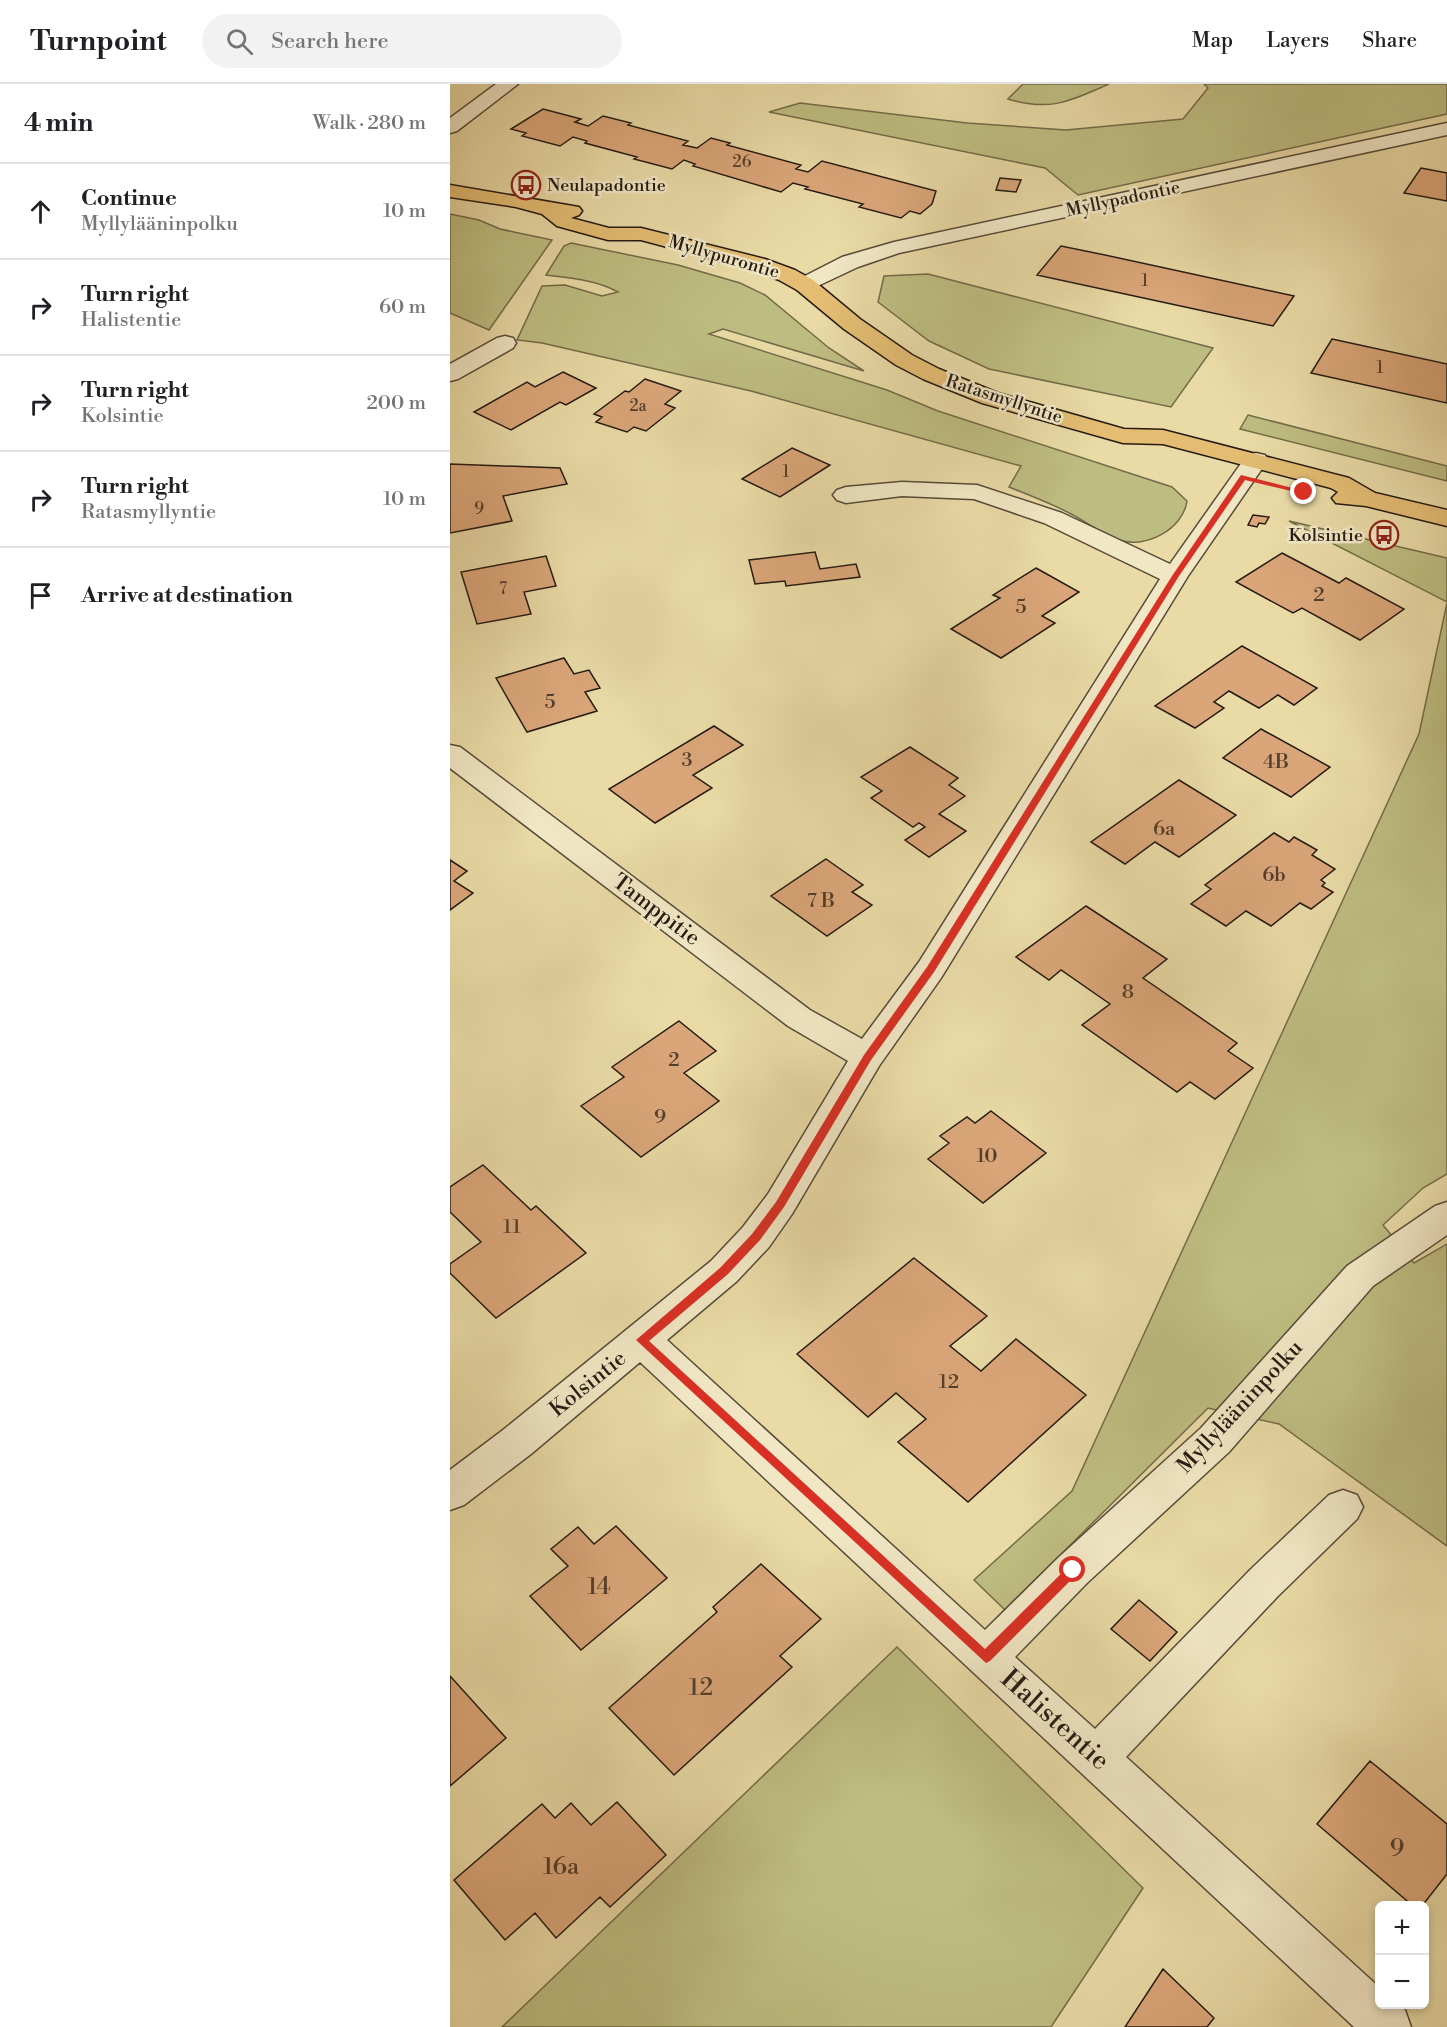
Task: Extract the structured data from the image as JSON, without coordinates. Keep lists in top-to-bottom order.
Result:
{
  "streets": {
    "main road": ["Myllypurontie", "Ratasmyllyntie"],
    "street": [
      "Myllypadontie",
      "Tamppitie",
      "Kolsintie",
      "Myllylääninpolku",
      "Halistentie"
    ]
  },
  "crossings": [
    ["Myllypadontie", "Myllypurontie"],
    ["Myllypadontie", "Ratasmyllyntie"],
    ["Myllypurontie", "Ratasmyllyntie"],
    ["Ratasmyllyntie", "Kolsintie"],
    ["Tamppitie", "Kolsintie"],
    ["Kolsintie", "Halistentie"],
    ["Myllylääninpolku", "Halistentie"]
  ],
  "places": {
    "bus stop": ["Neulapadontie", "Kolsintie"]
  },
  "house_numbers": [
    "26",
    "1",
    "1",
    "2a",
    "1",
    "9",
    "7",
    "2",
    "5",
    "5",
    "3",
    "4B",
    "6a",
    "6b",
    "7 B",
    "8",
    "2",
    "9",
    "10",
    "11",
    "12",
    "14",
    "12",
    "9",
    "16a"
  ],
  "page": {
    "header": "Turnpoint",
    "search": "Search here",
    "nav": ["Map", "Layers", "Share"],
    "heading": ["4 min", "Walk · 280 m"],
    "list": [
      ["Continue", "Myllylääninpolku", "10 m"],
      ["Turn right", "Halistentie", "60 m"],
      ["Turn right", "Kolsintie", "200 m"],
      ["Turn right", "Ratasmyllyntie", "10 m"],
      "Arrive at destination"
    ],
    "map_buttons": ["+", "−"]
  }
}
